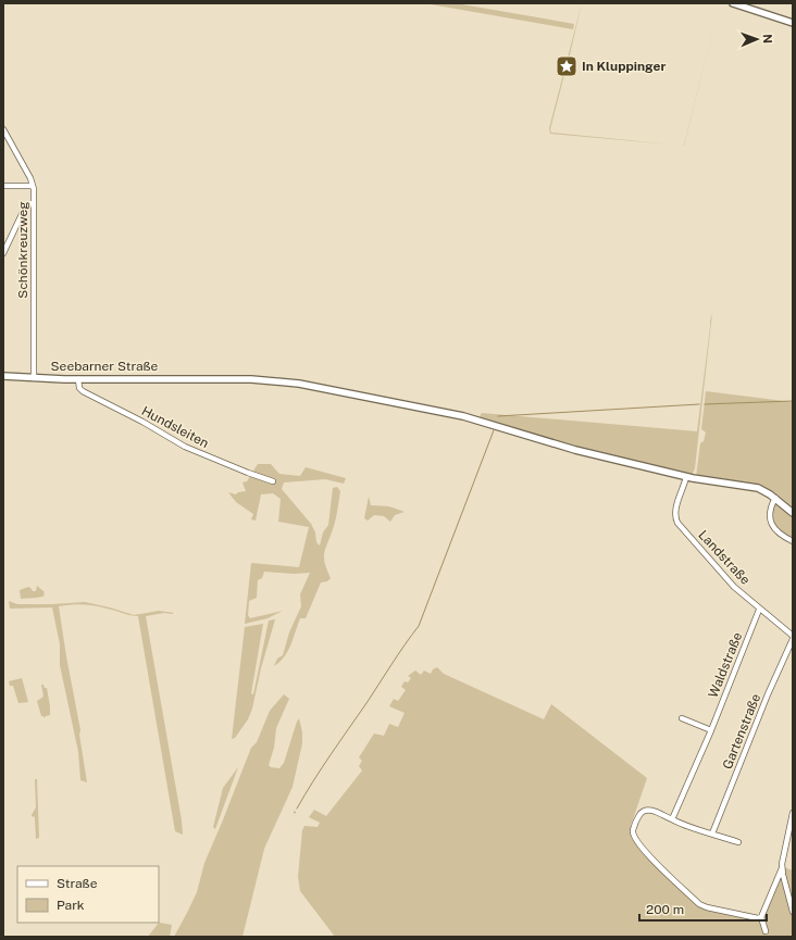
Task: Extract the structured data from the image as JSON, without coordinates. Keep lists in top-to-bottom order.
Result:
{
  "streets": {
    "main road": ["Seebarner Straße"],
    "street": [
      "Schönkreuzweg",
      "Hundsleiten",
      "Landstraße",
      "Waldstraße",
      "Gartenstraße"
    ]
  },
  "crossings": [
    ["Schönkreuzweg", "Seebarner Straße"],
    ["Seebarner Straße", "Hundsleiten"],
    ["Seebarner Straße", "Landstraße"],
    ["Landstraße", "Waldstraße"],
    ["Landstraße", "Gartenstraße"]
  ],
  "places": {
    "place": ["In Kluppinger"]
  },
  "legend": ["Straße", "Park"],
  "scale_bar": "200 m",
  "north": "right"
}
